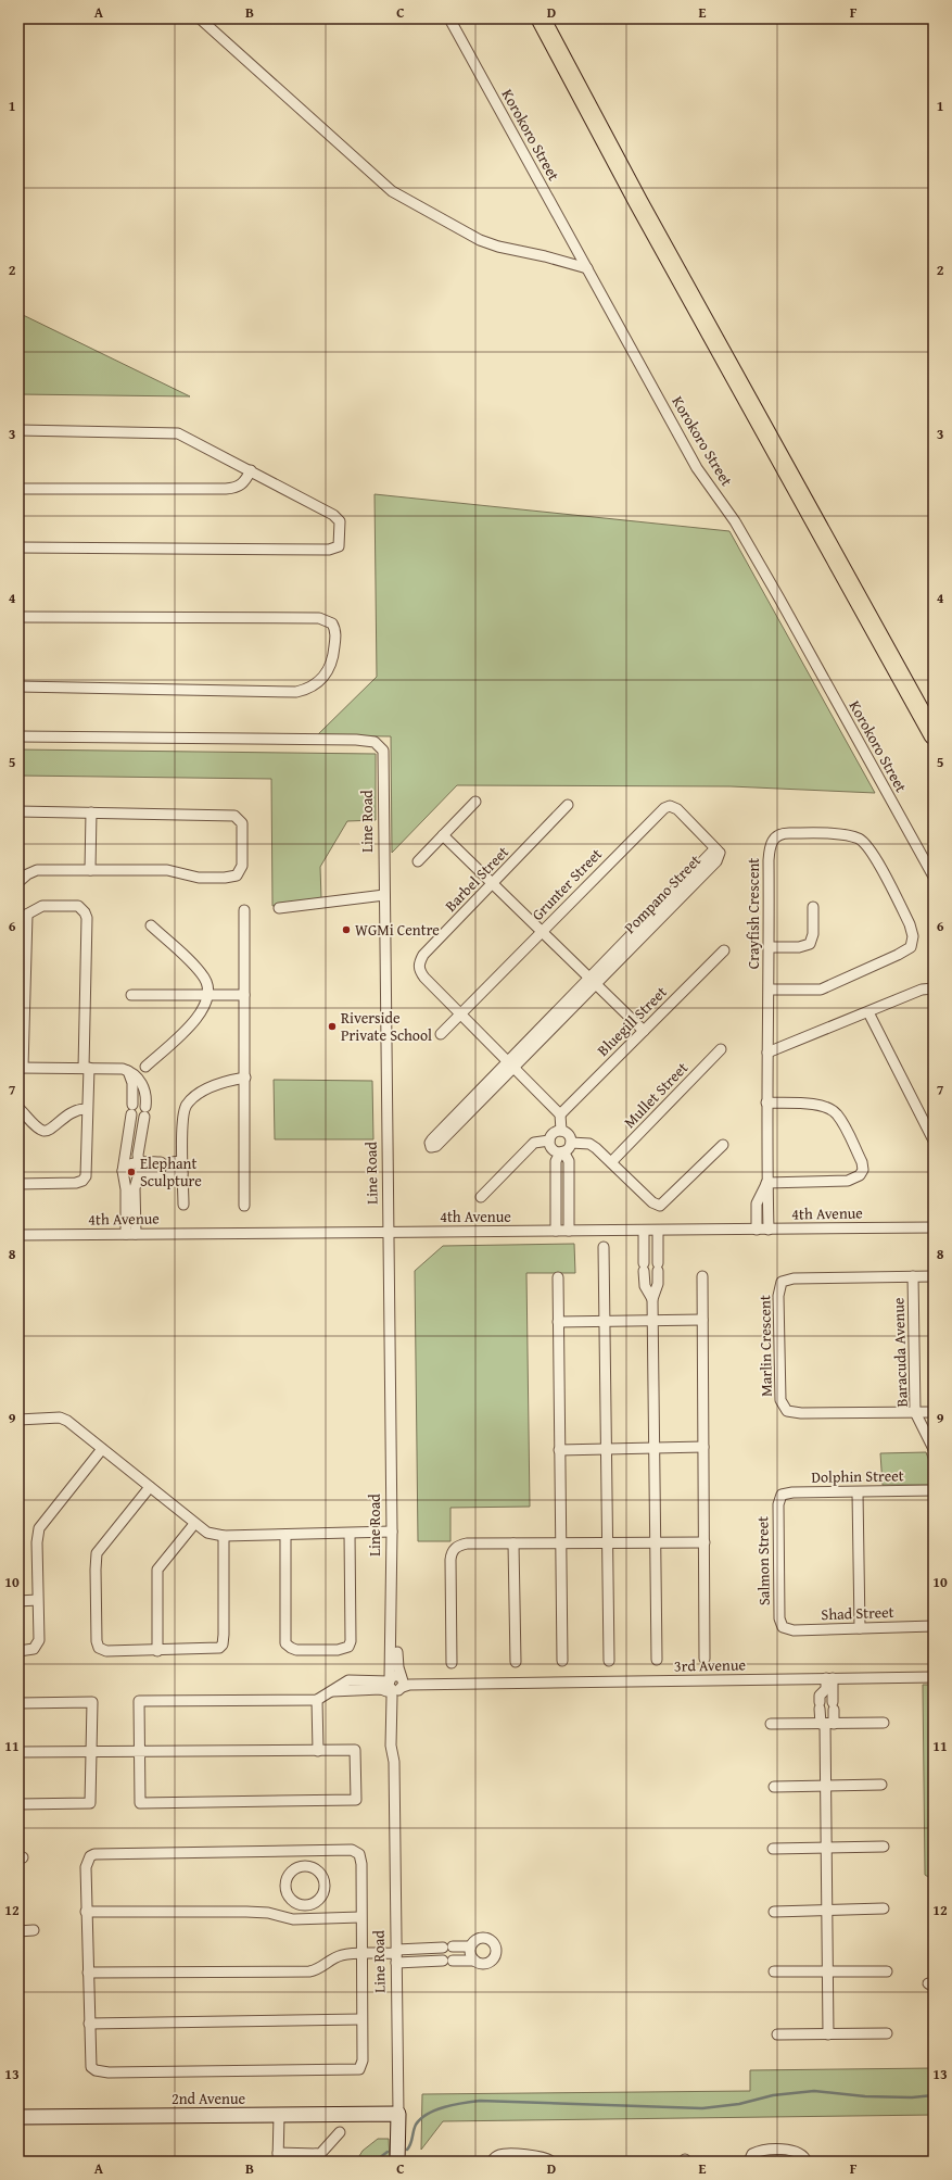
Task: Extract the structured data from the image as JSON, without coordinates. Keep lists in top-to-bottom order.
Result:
{
  "streets": {
    "street": [
      "Korokoro Street",
      "Line Road",
      "Barbel Street",
      "Grunter Street",
      "Pompano Street",
      "Crayfish Crescent",
      "Bluegill Street",
      "Mullet Street",
      "4th Avenue",
      "Marlin Crescent",
      "Baracuda Avenue",
      "Dolphin Street",
      "Salmon Street",
      "Shad Street",
      "3rd Avenue",
      "2nd Avenue"
    ]
  },
  "crossings": [
    ["Line Road", "4th Avenue"],
    ["Line Road", "3rd Avenue"],
    ["Line Road", "2nd Avenue"],
    ["Barbel Street", "Grunter Street"],
    ["Barbel Street", "Pompano Street"],
    ["Barbel Street", "Bluegill Street"],
    ["Grunter Street", "Pompano Street"],
    ["Crayfish Crescent", "4th Avenue"],
    ["Marlin Crescent", "Baracuda Avenue"],
    ["Dolphin Street", "Salmon Street"],
    ["Salmon Street", "Shad Street"]
  ],
  "places": ["WGMi Centre", "Riverside Private School", "Elephant Sculpture"],
  "grid": {
    "columns": [
      "A",
      "B",
      "C",
      "D",
      "E",
      "F"
    ],
    "rows": [
      "1",
      "2",
      "3",
      "4",
      "5",
      "6",
      "7",
      "8",
      "9",
      "10",
      "11",
      "12",
      "13"
    ]
  }
}
